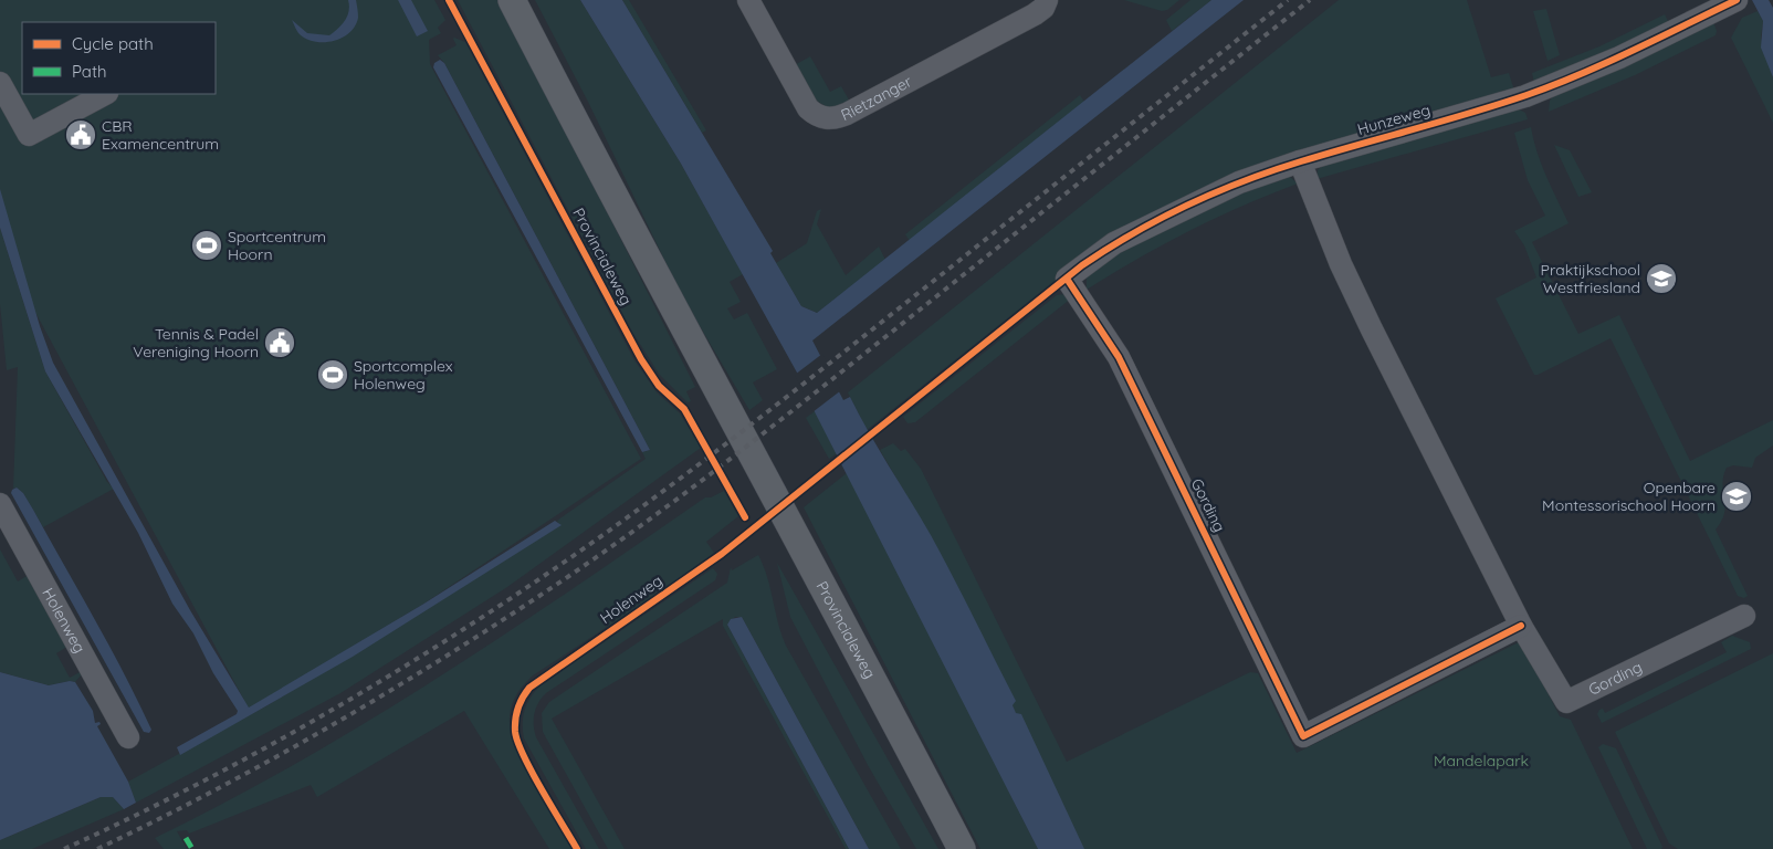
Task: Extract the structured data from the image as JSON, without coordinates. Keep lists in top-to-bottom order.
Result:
{
  "streets": {
    "main road": ["Provincialeweg"],
    "street": [
      "Rietzanger",
      "Hunzeweg",
      "Gording",
      "Holenweg"
    ]
  },
  "crossings": [
    ["Hunzeweg", "Gording"]
  ],
  "parks": ["Mandelapark"],
  "places": {
    "public building": ["CBR Examencentrum", "Tennis & Padel Vereniging Hoorn"],
    "sports": ["Sportcentrum Hoorn", "Sportcomplex Holenweg"],
    "school or university": ["Praktijkschool Westfriesland", "Openbare Montessorischool Hoorn"]
  },
  "legend": ["Cycle path", "Path"]
}
